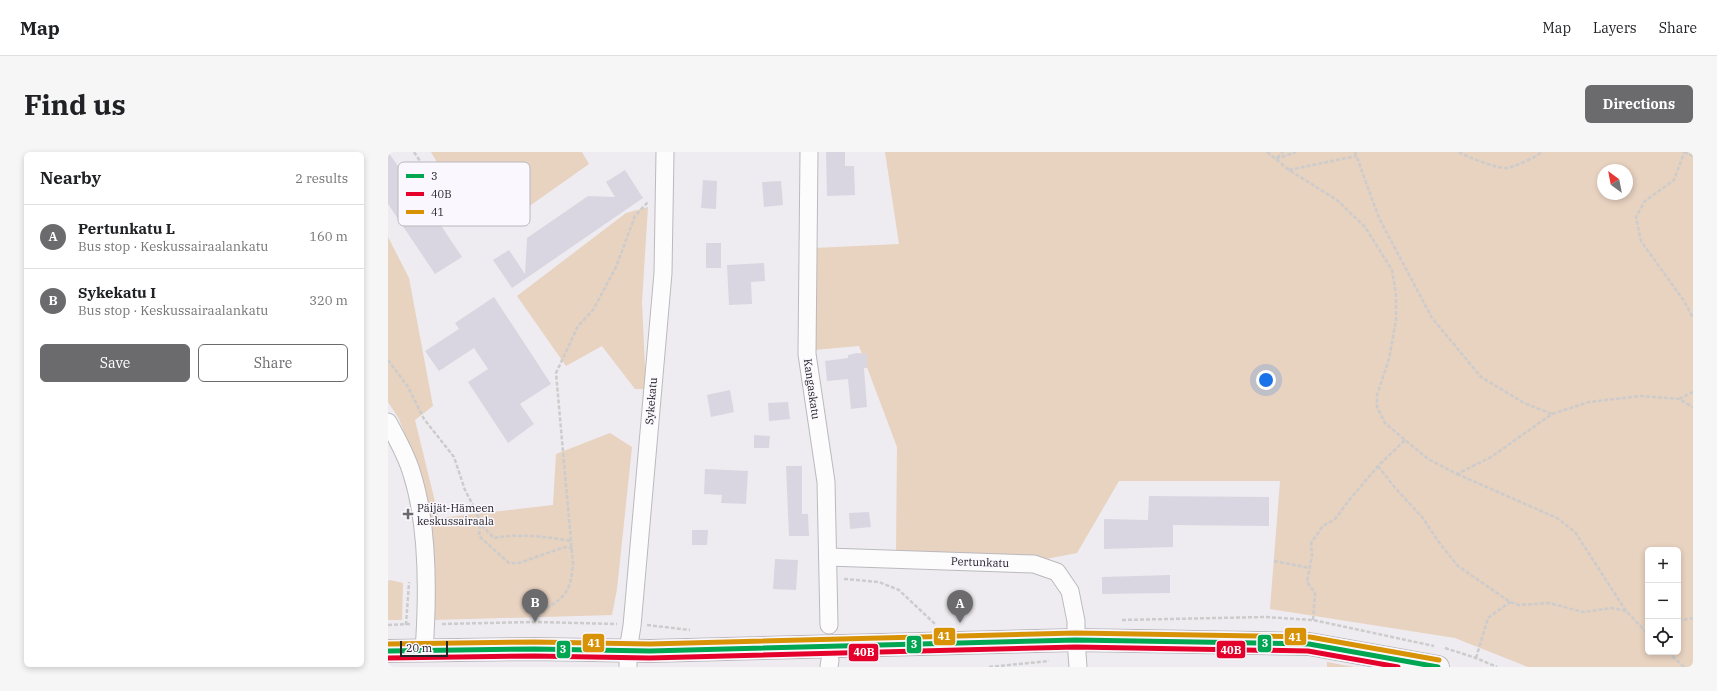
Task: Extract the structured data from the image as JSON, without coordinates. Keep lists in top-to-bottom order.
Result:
{
  "streets": {
    "street": ["Kangaskatu", "Sykekatu", "Pertunkatu"]
  },
  "crossings": [
    ["Kangaskatu", "Pertunkatu"]
  ],
  "places": {
    "health": ["Päijät-Hämeen keskussairaala"]
  },
  "lines": ["transit line 41", "transit line 3", "transit line 40B"],
  "legend": ["3", "40B", "41"],
  "scale_bar": "20 m",
  "north": "top left",
  "page": {
    "header": "Map",
    "nav": ["Map", "Layers", "Share"],
    "buttons": [
      "Directions",
      ["Save", "Share"]
    ],
    "title": "Find us",
    "heading": ["Nearby", "2 results"],
    "list": [
      {
        "mark": "A",
        "name": "Pertunkatu L",
        "note": "Bus stop · Keskussairaalankatu",
        "value": "160 m"
      },
      {
        "mark": "B",
        "name": "Sykekatu I",
        "note": "Bus stop · Keskussairaalankatu",
        "value": "320 m"
      }
    ],
    "map_buttons": ["+", "−"],
    "pins": ["B", "A"],
    "scale": "20 m"
  }
}
